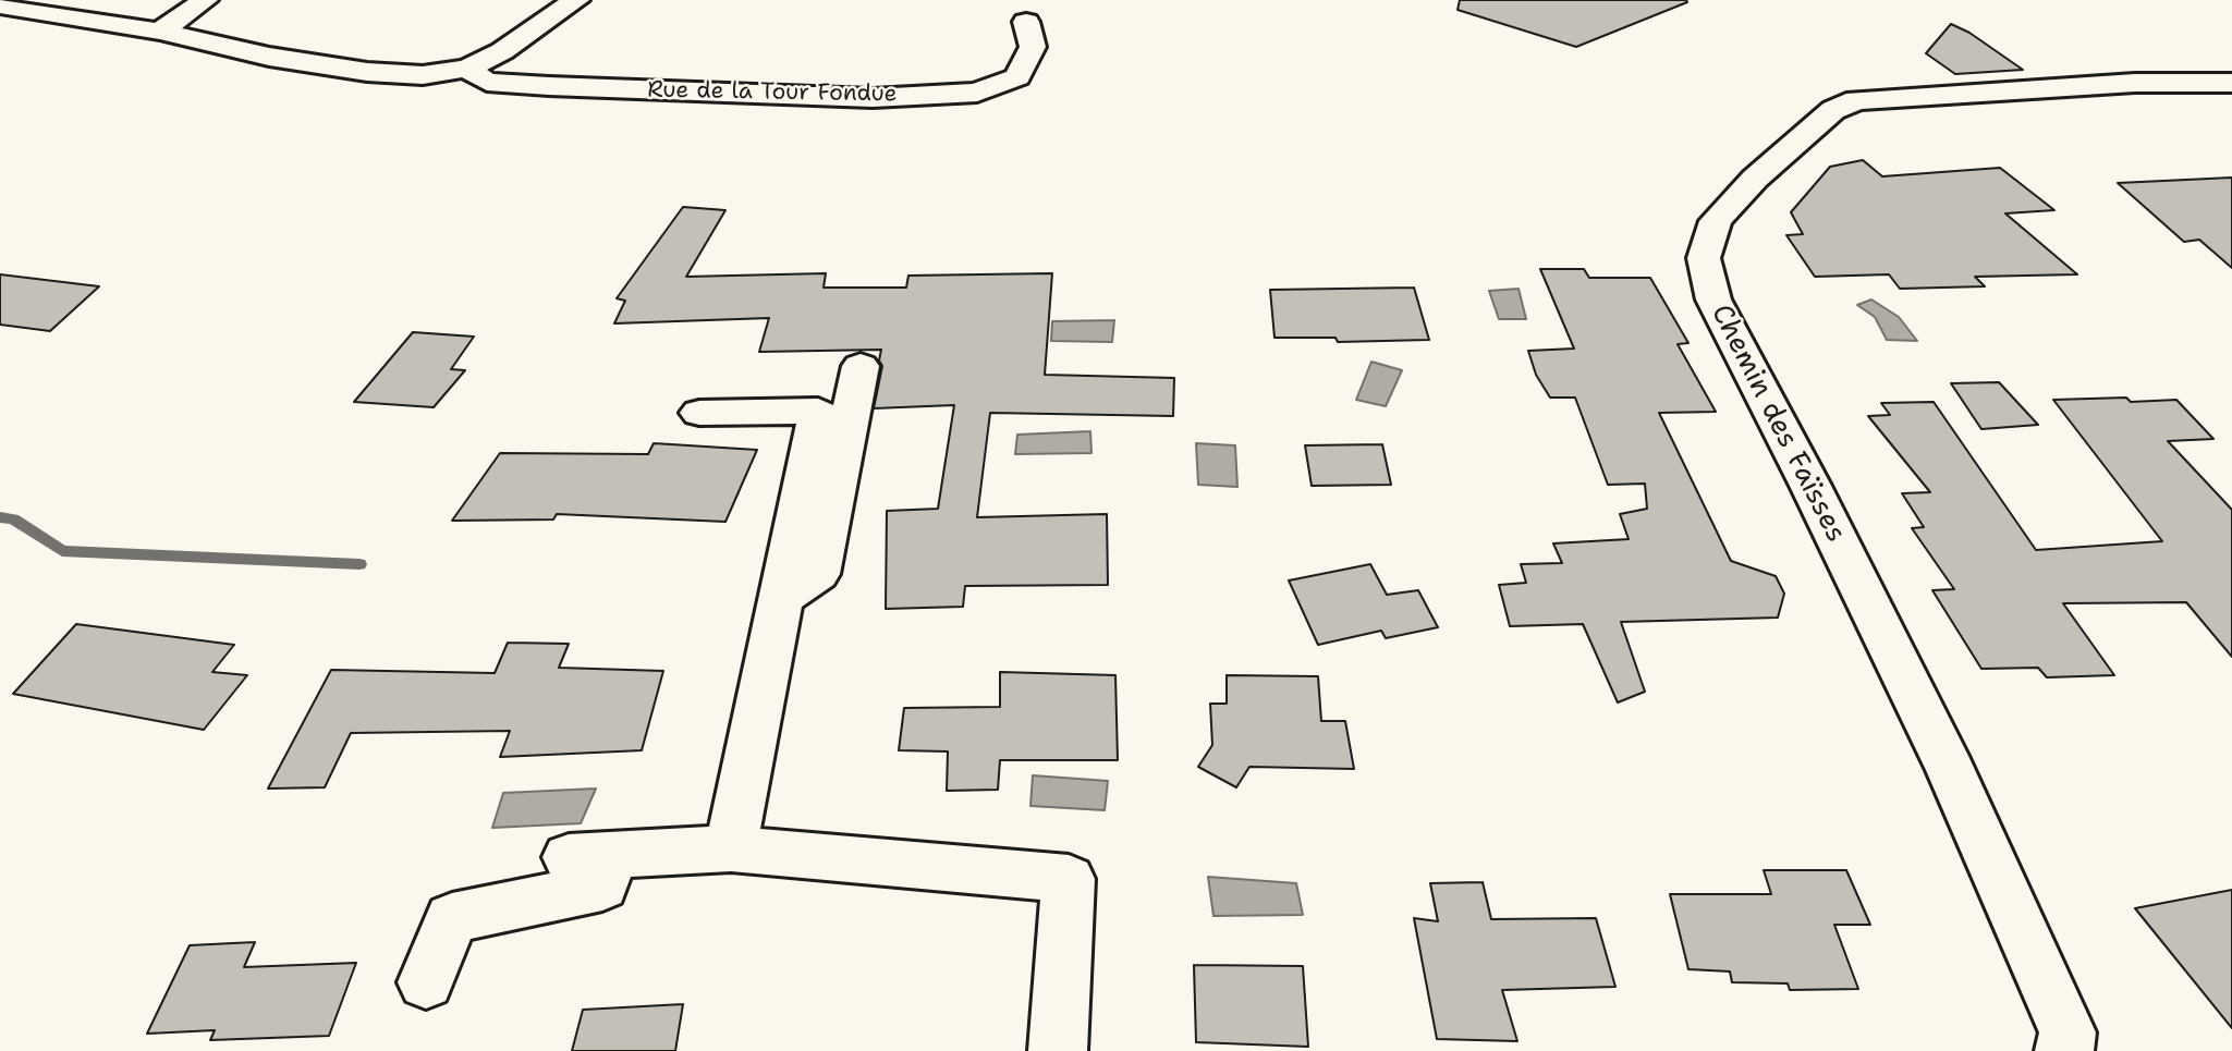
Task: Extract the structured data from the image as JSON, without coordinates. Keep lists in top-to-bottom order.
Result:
{
  "streets": {
    "street": ["Rue de la Tour Fondue", "Chemin des Faïsses"]
  }
}
